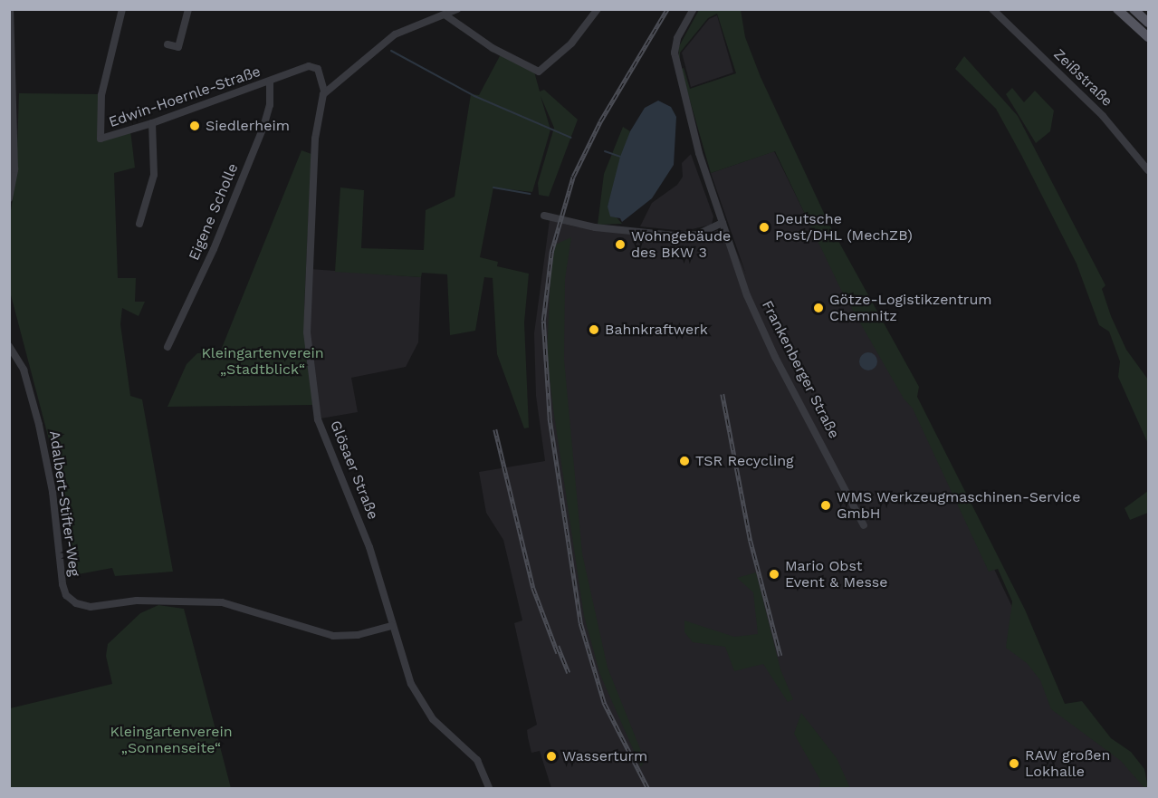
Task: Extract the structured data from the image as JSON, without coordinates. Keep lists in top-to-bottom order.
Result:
{
  "streets": {
    "street": [
      "Zeißstraße",
      "Edwin-Hoernle-Straße",
      "Eigene Scholle",
      "Frankenberger Straße",
      "Glösaer Straße",
      "Adalbert-Stifter-Weg"
    ]
  },
  "crossings": [
    ["Edwin-Hoernle-Straße", "Eigene Scholle"],
    ["Edwin-Hoernle-Straße", "Glösaer Straße"],
    ["Glösaer Straße", "Adalbert-Stifter-Weg"]
  ],
  "parks": ["Kleingartenverein „Stadtblick“", "Kleingartenverein „Sonnenseite“"],
  "places": [
    "Siedlerheim",
    "Deutsche Post/DHL (MechZB)",
    "Wohngebäude des BKW 3",
    "Götze-Logistikzentrum Chemnitz",
    "Bahnkraftwerk",
    "TSR Recycling",
    "WMS Werkzeugmaschinen-Service GmbH",
    "Mario Obst Event & Messe",
    "Wasserturm",
    "RAW großen Lokhalle"
  ]
}
